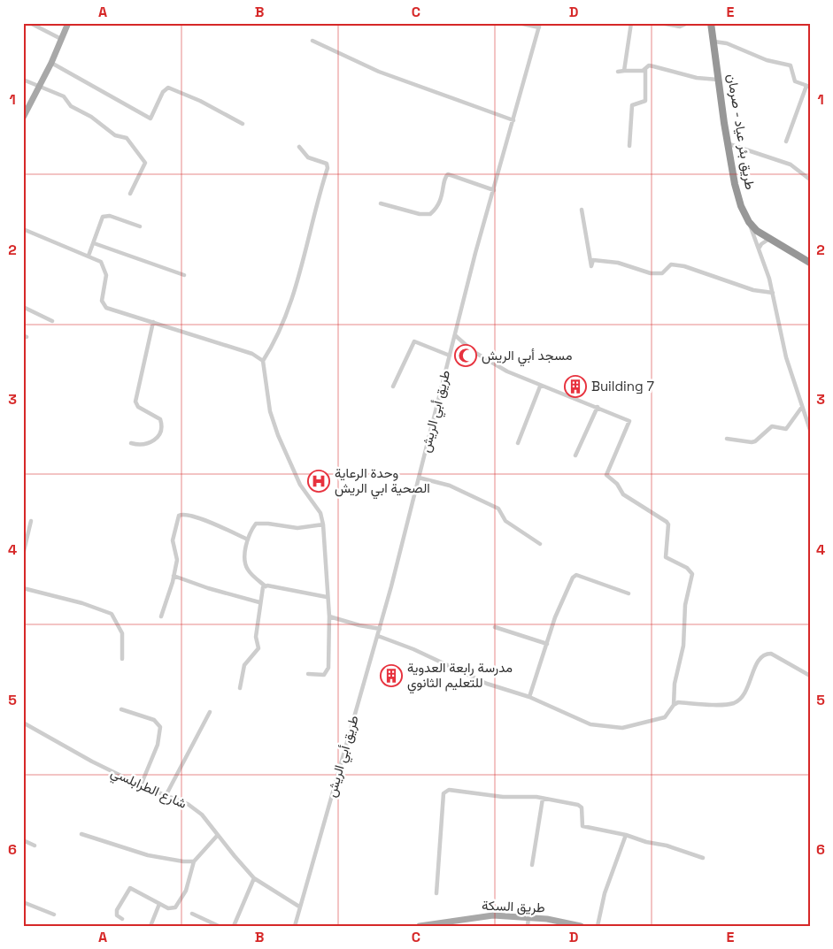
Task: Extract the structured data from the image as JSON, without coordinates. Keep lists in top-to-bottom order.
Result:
{
  "streets": {
    "highway": ["طريق بئر عياد - صرمان"],
    "main road": ["طريق السكة"],
    "street": ["طريق أبي الريش", "شارع الطرابلسي"]
  },
  "crossings": [
    ["طريق أبي الريش", "شارع الطرابلسي"]
  ],
  "places": {
    "mosque": ["مسجد أبي الريش"],
    "building": ["Building 7", "مدرسة رابعة العدوية للتعليم الثانوي"],
    "hospital": ["وحدة الرعاية الصحية ابي الريش"]
  },
  "grid": {
    "columns": [
      "A",
      "B",
      "C",
      "D",
      "E"
    ],
    "rows": [
      "1",
      "2",
      "3",
      "4",
      "5",
      "6"
    ]
  }
}
